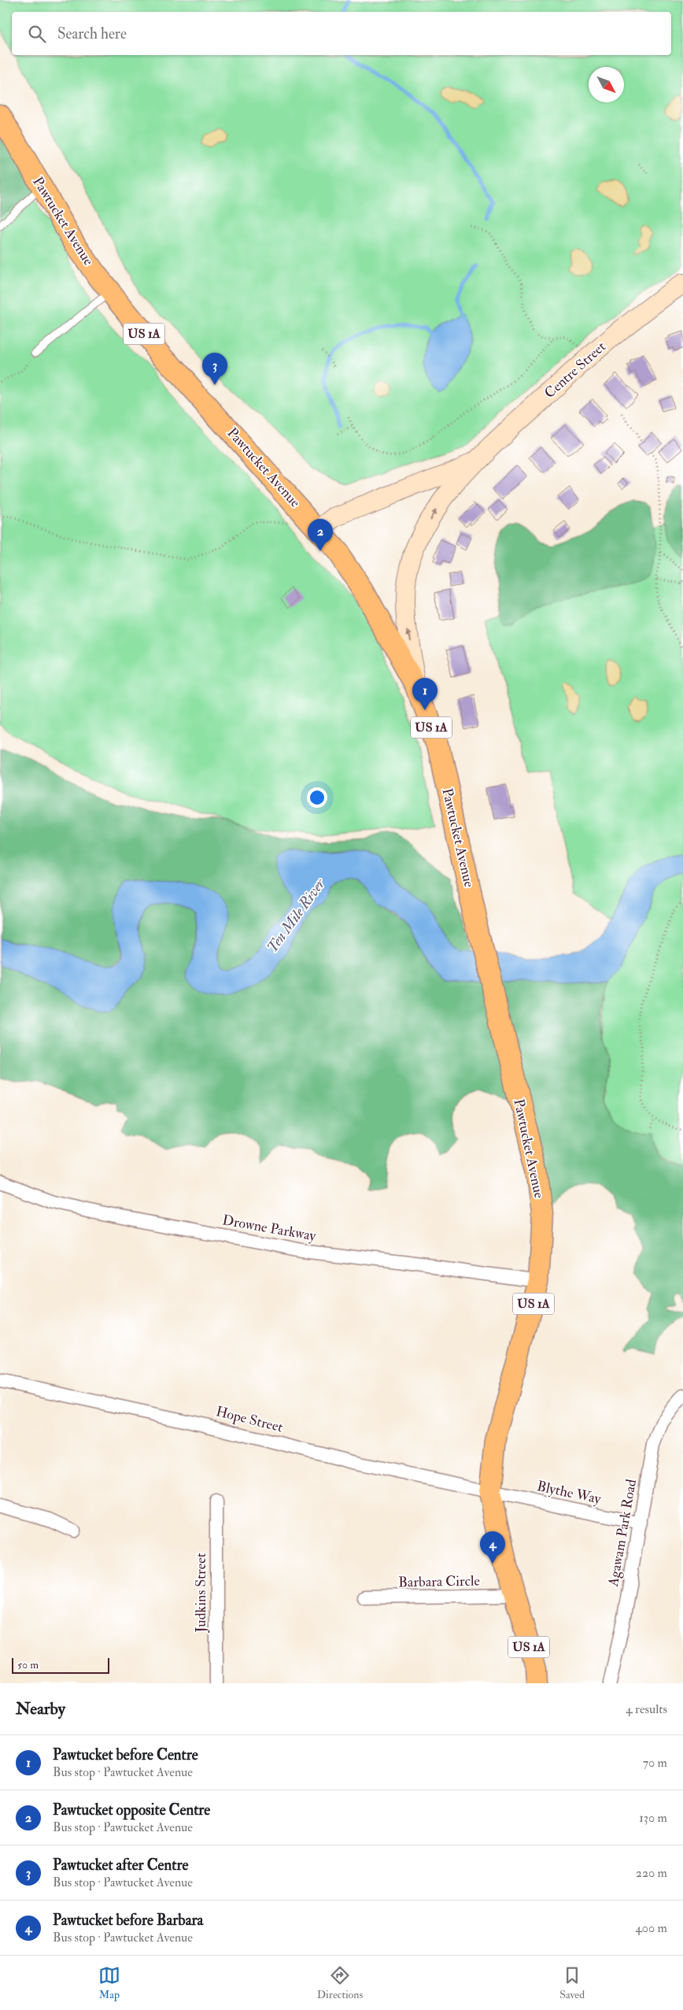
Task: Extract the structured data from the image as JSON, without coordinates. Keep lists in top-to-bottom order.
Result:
{
  "streets": {
    "main road": ["Pawtucket Avenue", "US 1A", "Centre Street"],
    "street": [
      "Drowne Parkway",
      "Hope Street",
      "Blythe Way",
      "Agawam Park Road",
      "Barbara Circle",
      "Judkins Street"
    ]
  },
  "crossings": [
    ["Pawtucket Avenue", "Centre Street"],
    ["Pawtucket Avenue", "Drowne Parkway"],
    ["Pawtucket Avenue", "Hope Street"],
    ["Pawtucket Avenue", "Blythe Way"],
    ["Pawtucket Avenue", "Barbara Circle"],
    ["Hope Street", "Blythe Way"],
    ["Blythe Way", "Agawam Park Road"]
  ],
  "water": ["Ten Mile River"],
  "scale_bar": "50 m",
  "north": "bottom right",
  "page": {
    "search": "Search here",
    "pins": [
      "3",
      "2",
      "1",
      "4"
    ],
    "scale": "50 m",
    "heading": ["Nearby", "4 results"],
    "list": [
      {
        "mark": "1",
        "name": "Pawtucket before Centre",
        "note": "Bus stop · Pawtucket Avenue",
        "value": "70 m"
      },
      {
        "mark": "2",
        "name": "Pawtucket opposite Centre",
        "note": "Bus stop · Pawtucket Avenue",
        "value": "130 m"
      },
      {
        "mark": "3",
        "name": "Pawtucket after Centre",
        "note": "Bus stop · Pawtucket Avenue",
        "value": "220 m"
      },
      {
        "mark": "4",
        "name": "Pawtucket before Barbara",
        "note": "Bus stop · Pawtucket Avenue",
        "value": "400 m"
      }
    ],
    "nav": ["Map", "Directions", "Saved"]
  }
}
